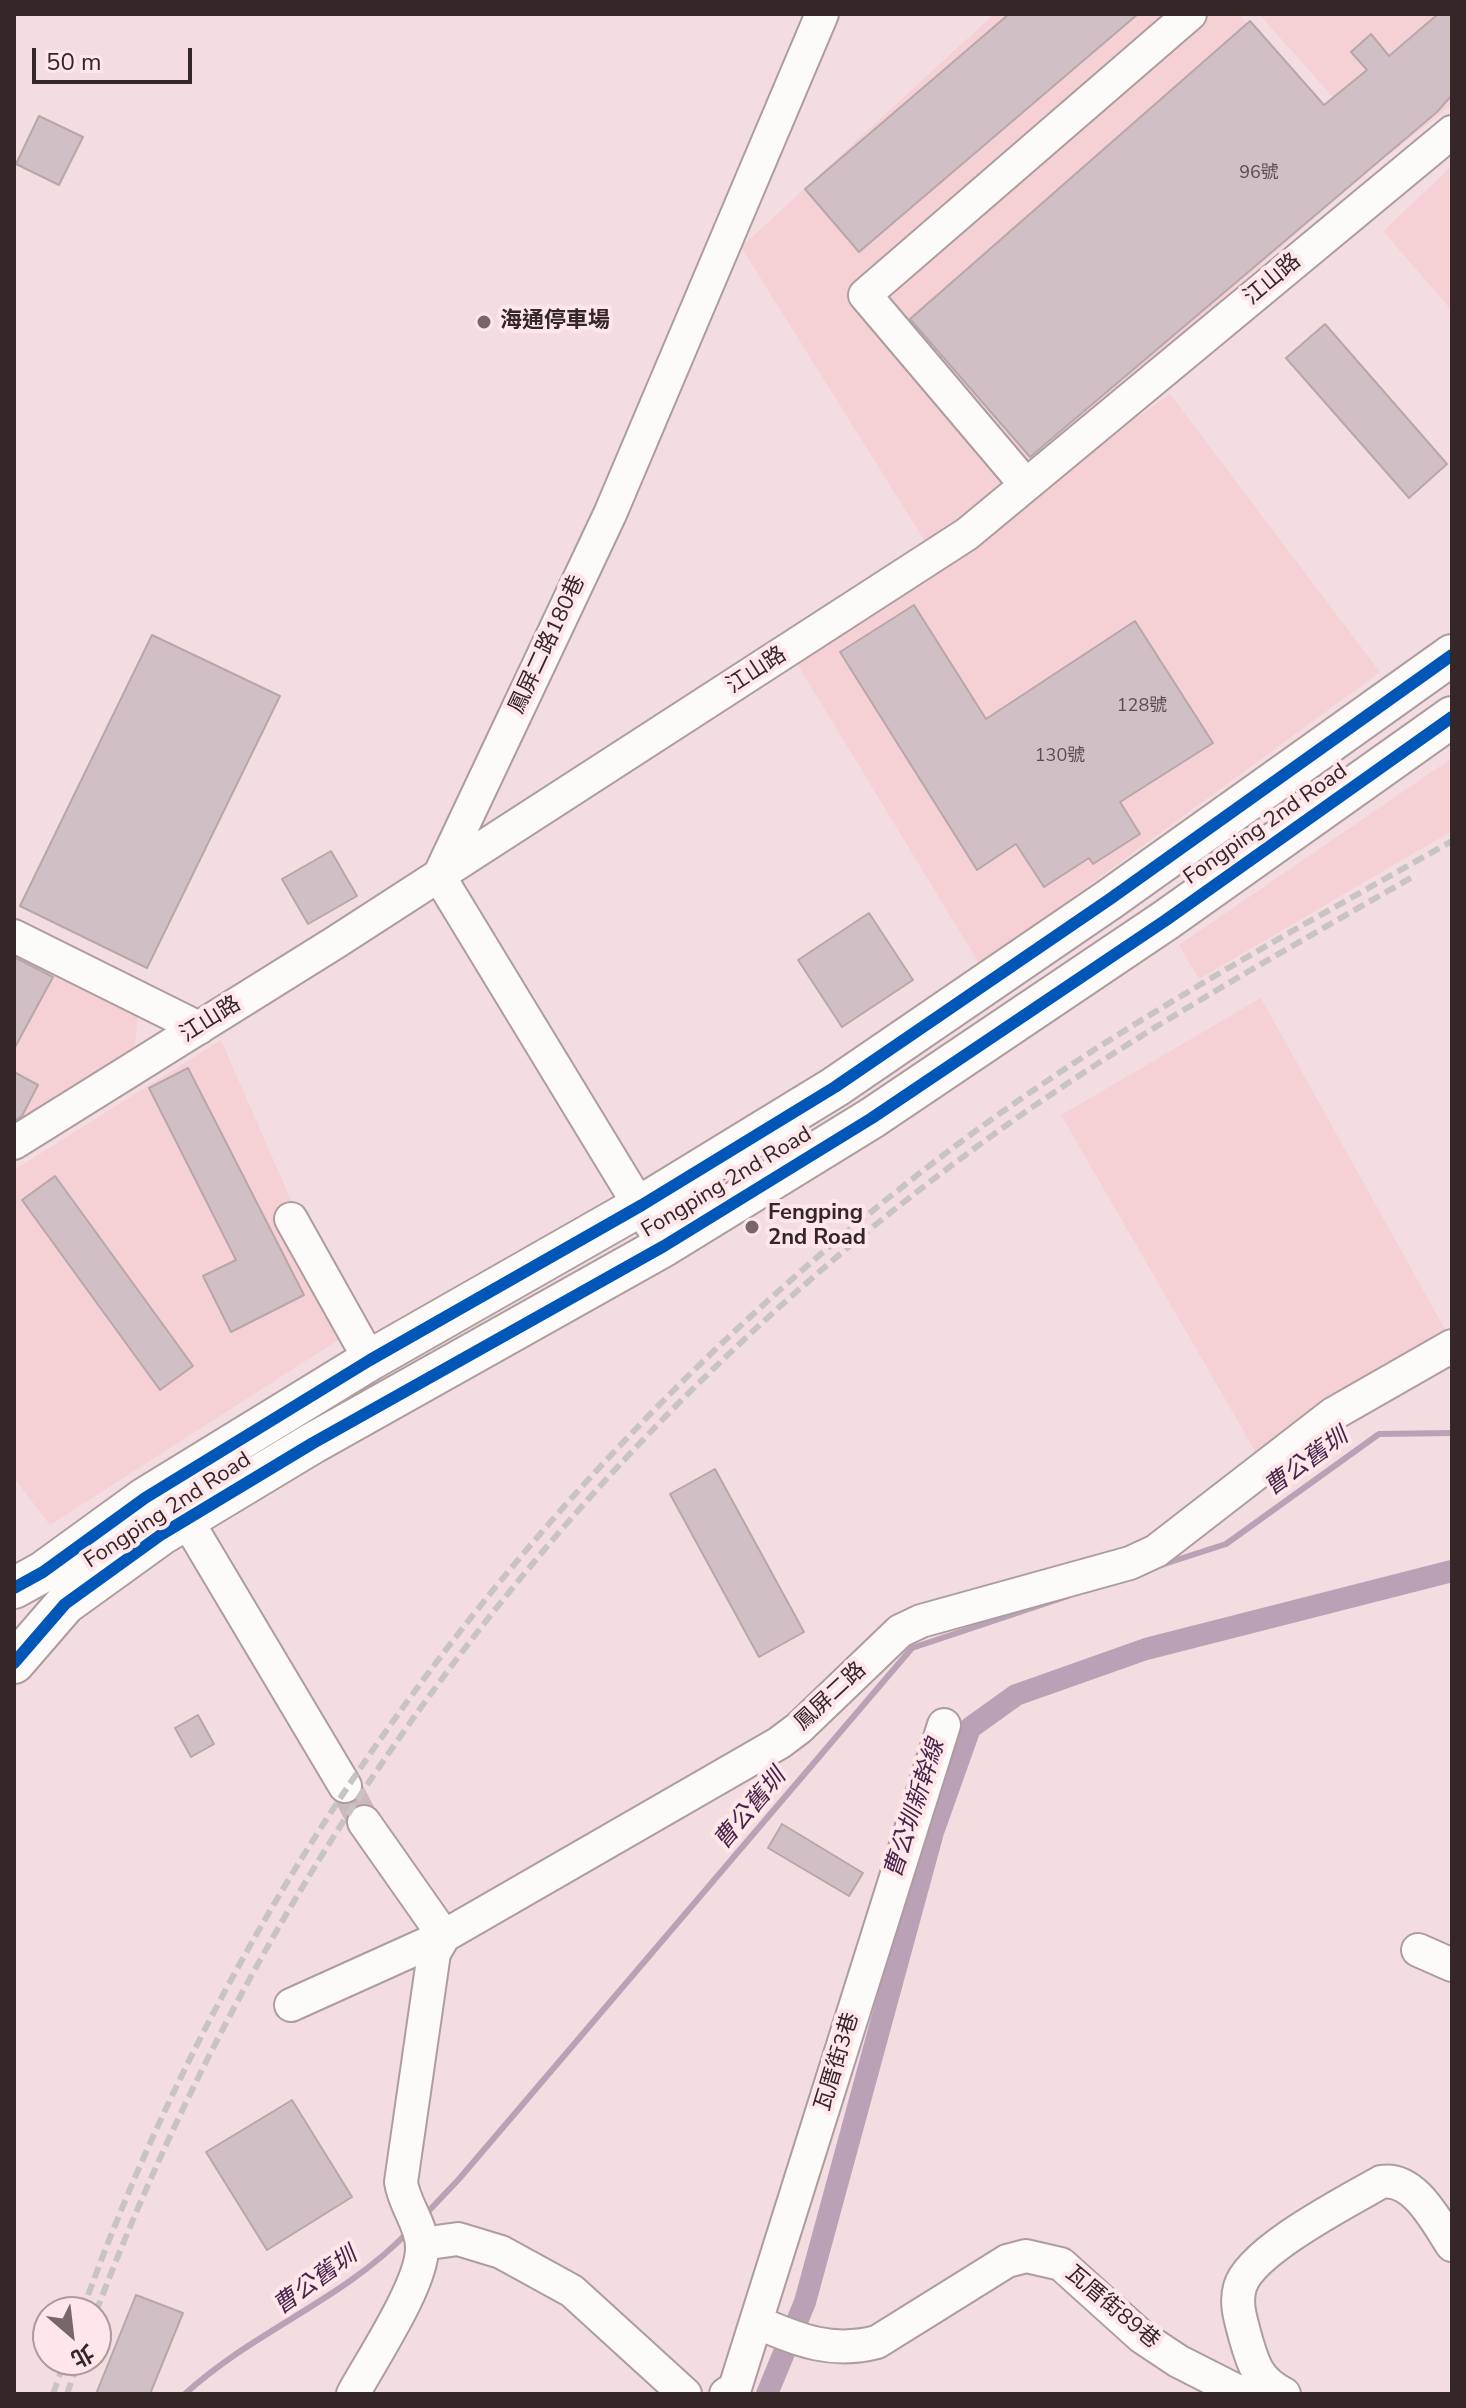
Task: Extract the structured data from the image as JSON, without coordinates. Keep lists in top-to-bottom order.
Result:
{
  "streets": {
    "main road": ["Fongping 2nd Road"],
    "street": [
      "江山路",
      "鳳屏二路180巷",
      "鳳屏二路",
      "瓦厝街3巷",
      "瓦厝街89巷"
    ]
  },
  "crossings": [
    ["江山路", "鳳屏二路180巷"],
    ["瓦厝街3巷", "瓦厝街89巷"]
  ],
  "water": ["曹公舊圳", "曹公圳新幹線"],
  "places": ["海通停車場", "Fengping 2nd Road"],
  "house_numbers": ["96號", "128號", "130號"],
  "scale_bar": "50 m",
  "north": "bottom right"
}
